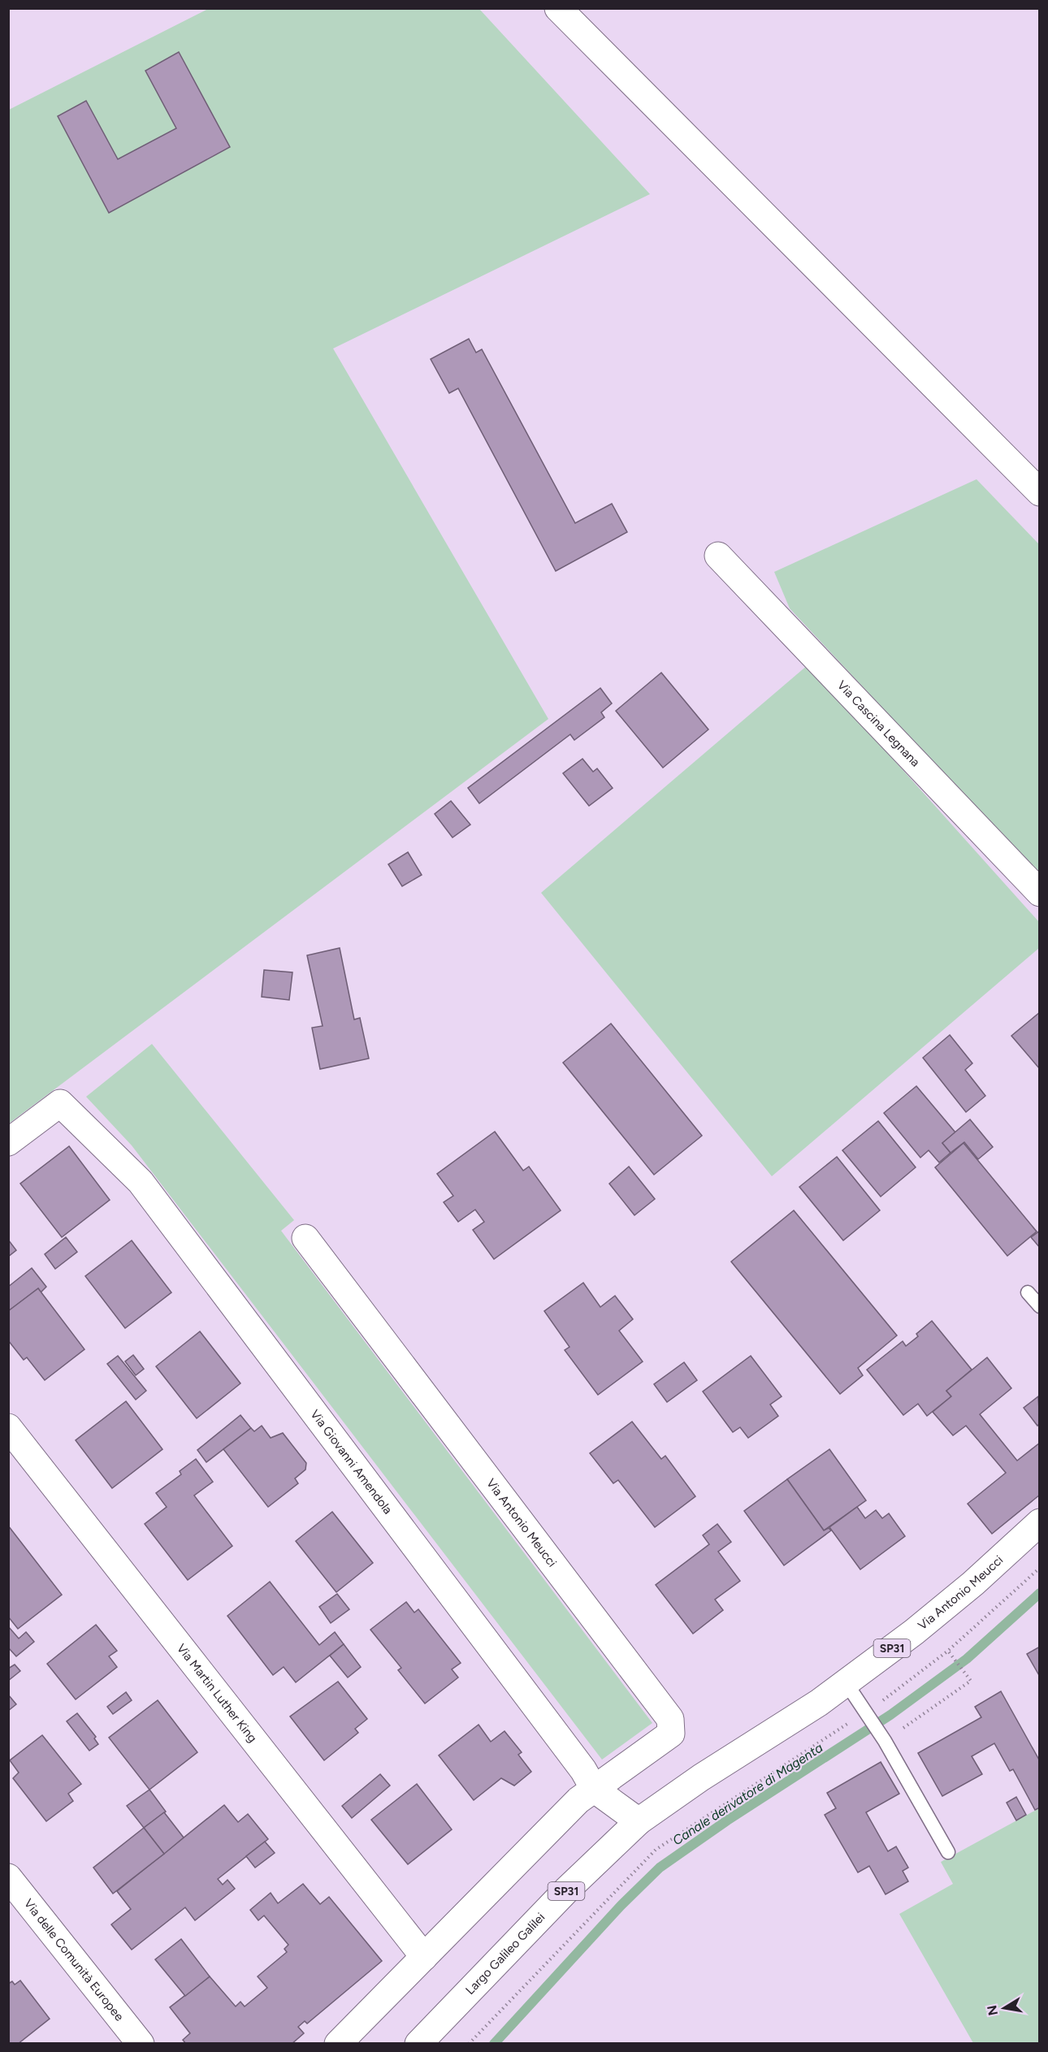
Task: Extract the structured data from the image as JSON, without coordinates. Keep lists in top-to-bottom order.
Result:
{
  "streets": {
    "street": [
      "Via Cascina Legnana",
      "Via Giovanni Amendola",
      "Via Antonio Meucci",
      "SP31",
      "Via Martin Luther King",
      "Largo Galileo Galilei",
      "Via delle Comunità Europee"
    ]
  },
  "crossings": [
    ["Via Giovanni Amendola", "Via Antonio Meucci"],
    ["Via Giovanni Amendola", "Largo Galileo Galilei"],
    ["Via Antonio Meucci", "Largo Galileo Galilei"]
  ],
  "water": ["Canale derivatore di Magenta"],
  "north": "left"
}
